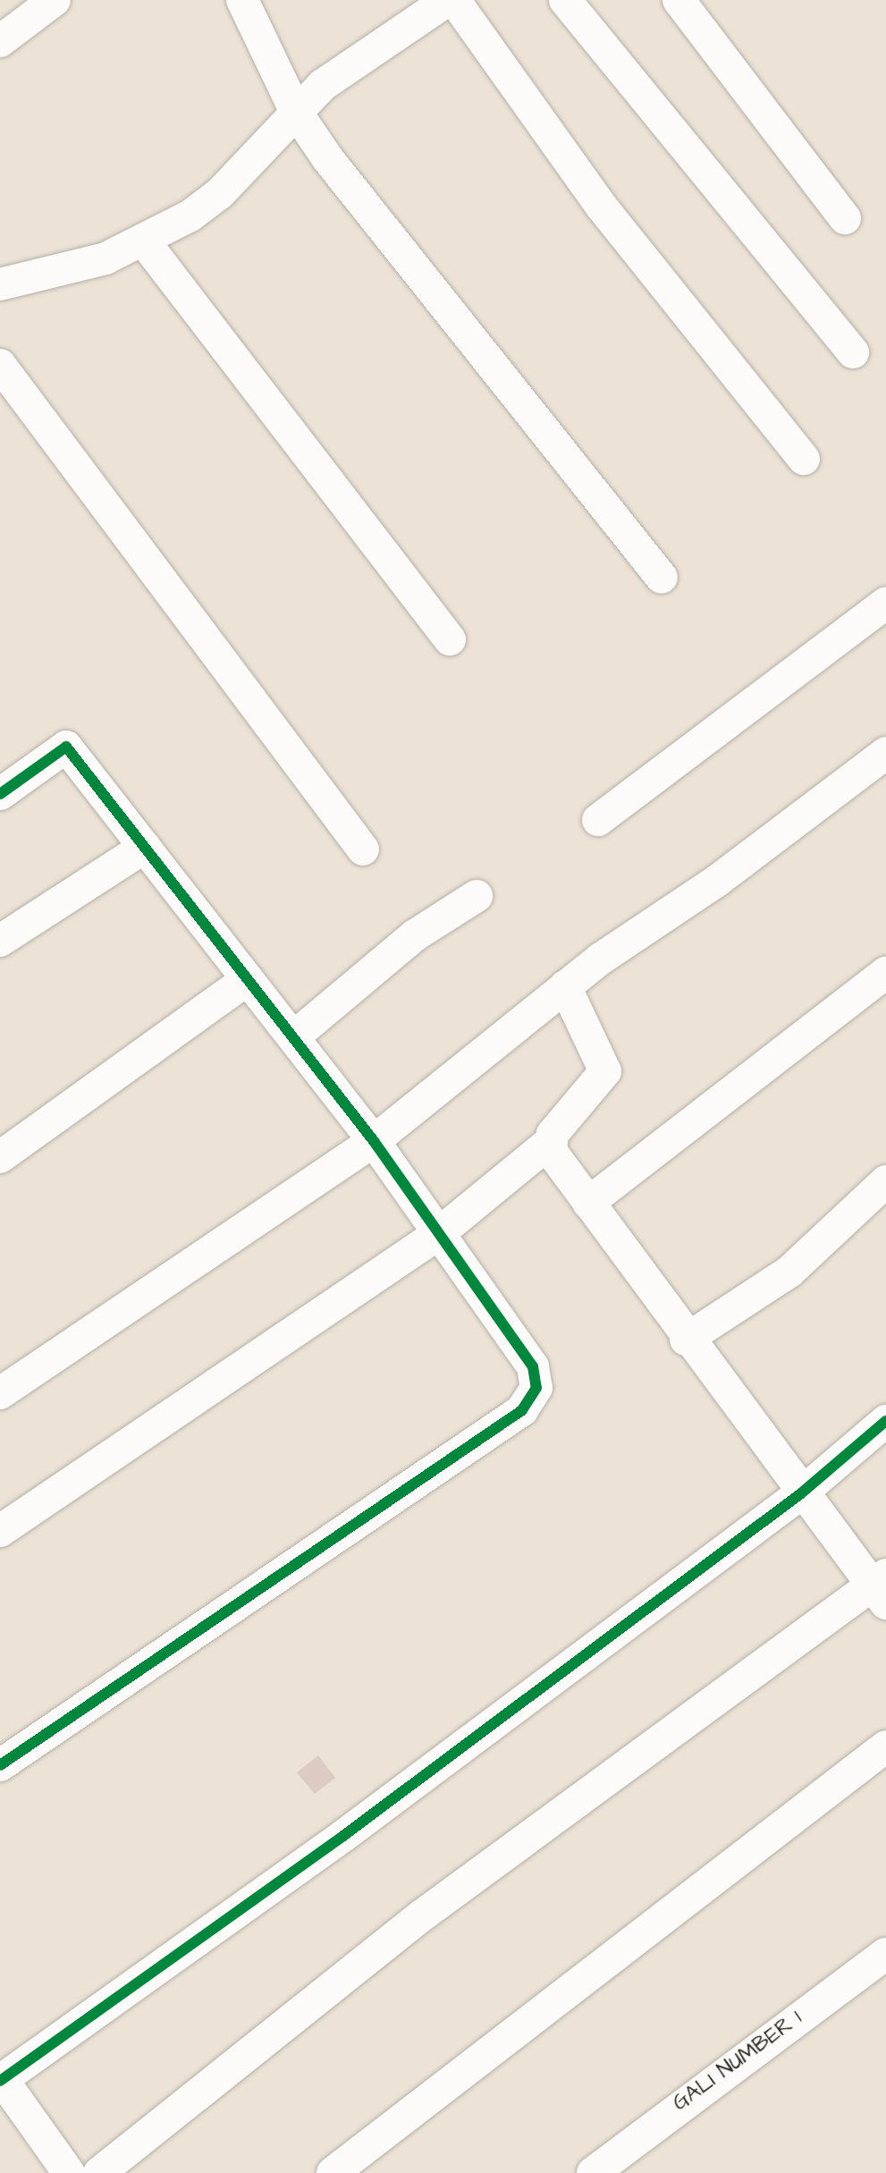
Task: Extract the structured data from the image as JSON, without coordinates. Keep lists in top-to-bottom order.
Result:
{
  "streets": {
    "street": ["GALI NUMBER 1"]
  }
}
